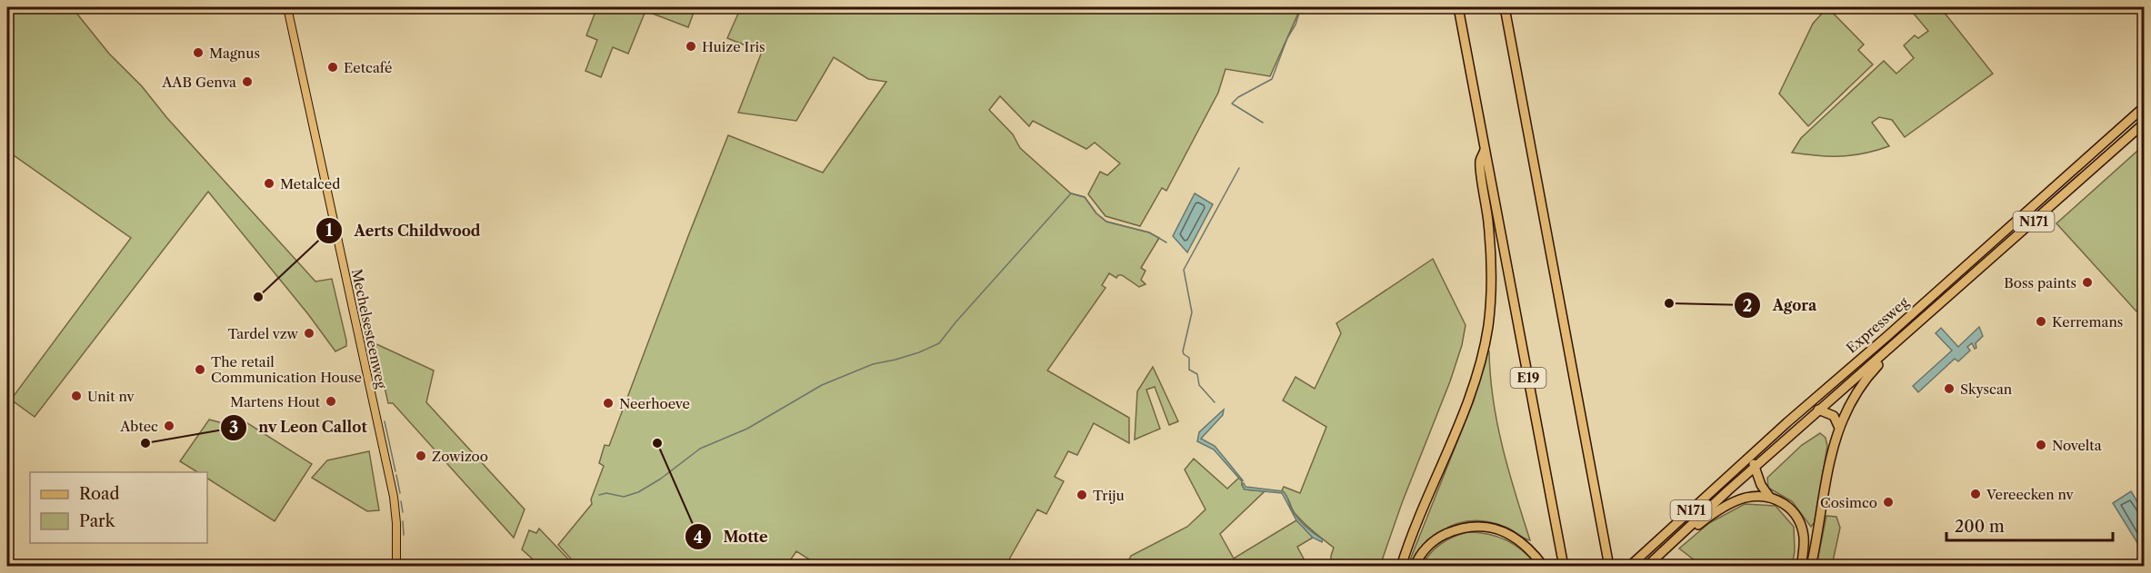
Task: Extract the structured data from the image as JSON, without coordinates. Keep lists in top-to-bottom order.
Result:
{
  "streets": {
    "highway": ["N171", "Expressweg", "E19"],
    "main road": ["Mechelsesteenweg"]
  },
  "places": [
    "Huize Iris",
    "Magnus",
    "Eetcafé",
    "AAB Genva",
    "Metalced",
    "Boss paints",
    "Aerts Childwood",
    "Agora",
    "Kerremans",
    "Tardel vzw",
    "The retail Communication House",
    "Skyscan",
    "Unit nv",
    "Martens Hout",
    "Neerhoeve",
    "Abtec",
    "nv Leon Callot",
    "Motte",
    "Novelta",
    "Zowizoo",
    "Vereecken nv",
    "Triju",
    "Cosimco"
  ],
  "legend": ["Road", "Park"],
  "scale_bar": "200 m"
}
